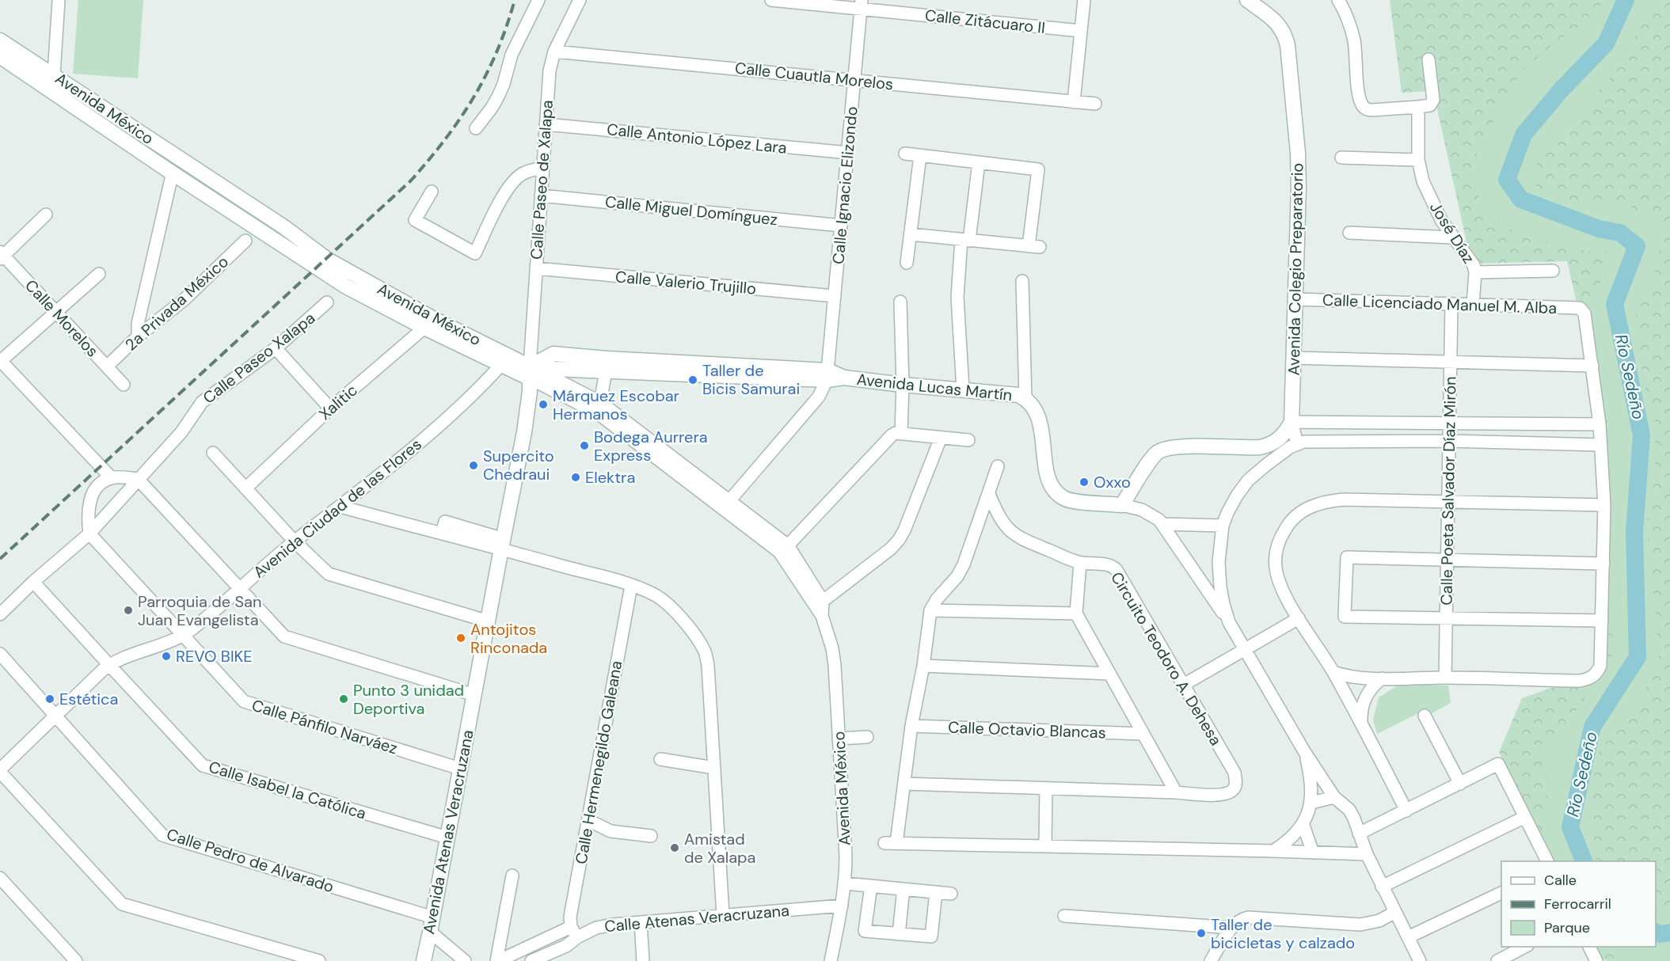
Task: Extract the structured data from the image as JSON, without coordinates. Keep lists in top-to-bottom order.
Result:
{
  "streets": {
    "main road": [
      "Avenida México",
      "Avenida Colegio Preparatorio",
      "Avenida Lucas Martín",
      "Avenida Atenas Veracruzana"
    ],
    "street": [
      "Calle Zitácuaro II",
      "Calle Cuautla Morelos",
      "Calle Antonio López Lara",
      "Calle Paseo de Xalapa",
      "Calle Ignacio Elizondo",
      "Calle Miguel Domínguez",
      "José Díaz",
      "Calle Valerio Trujillo",
      "2a Privada México",
      "Calle Licenciado Manuel M. Alba",
      "Calle Morelos",
      "Calle Paseo Xalapa",
      "Xalitic",
      "Calle Poeta Salvador Díaz Mirón",
      "Avenida Ciudad de las Flores",
      "Circuito Teodoro A. Dehesa",
      "Calle Pánfilo Narváez",
      "Calle Octavio Blancas",
      "Calle Hermenegildo Galeana",
      "Calle Isabel la Católica",
      "Calle Pedro de Alvarado",
      "Calle Atenas Veracruzana"
    ]
  },
  "crossings": [
    ["Calle Zitácuaro II", "Calle Ignacio Elizondo"],
    ["Calle Cuautla Morelos", "Calle Paseo de Xalapa"],
    ["Calle Cuautla Morelos", "Calle Ignacio Elizondo"],
    ["Avenida México", "Calle Paseo de Xalapa"],
    ["Avenida México", "Avenida Lucas Martín"],
    ["Avenida México", "Xalitic"],
    ["Avenida México", "Avenida Ciudad de las Flores"],
    ["Avenida México", "Avenida Atenas Veracruzana"],
    ["Avenida México", "Calle Atenas Veracruzana"],
    ["Calle Antonio López Lara", "Calle Paseo de Xalapa"],
    ["Calle Antonio López Lara", "Calle Ignacio Elizondo"],
    ["Calle Paseo de Xalapa", "Calle Miguel Domínguez"],
    ["Calle Paseo de Xalapa", "Calle Valerio Trujillo"],
    ["Calle Paseo de Xalapa", "Avenida Lucas Martín"],
    ["Calle Paseo de Xalapa", "Avenida Atenas Veracruzana"],
    ["Calle Ignacio Elizondo", "Calle Miguel Domínguez"],
    ["Calle Ignacio Elizondo", "Calle Valerio Trujillo"],
    ["Calle Ignacio Elizondo", "Avenida Lucas Martín"],
    ["José Díaz", "Calle Licenciado Manuel M. Alba"],
    ["Avenida Colegio Preparatorio", "Calle Licenciado Manuel M. Alba"],
    ["2a Privada México", "Calle Morelos"],
    ["Calle Licenciado Manuel M. Alba", "Calle Poeta Salvador Díaz Mirón"],
    ["Calle Paseo Xalapa", "Calle Pánfilo Narváez"],
    ["Calle Paseo Xalapa", "Calle Isabel la Católica"],
    ["Avenida Lucas Martín", "Avenida Atenas Veracruzana"],
    ["Avenida Ciudad de las Flores", "Calle Pánfilo Narváez"],
    ["Avenida Ciudad de las Flores", "Calle Isabel la Católica"],
    ["Avenida Ciudad de las Flores", "Calle Pedro de Alvarado"],
    ["Calle Pánfilo Narváez", "Avenida Atenas Veracruzana"],
    ["Calle Hermenegildo Galeana", "Calle Atenas Veracruzana"],
    ["Calle Isabel la Católica", "Avenida Atenas Veracruzana"],
    ["Avenida Atenas Veracruzana", "Calle Pedro de Alvarado"]
  ],
  "water": ["Río Sedeño"],
  "places": [
    "Taller de Bicis Samurai",
    "Márquez Escobar Hermanos",
    "Bodega Aurrera Express",
    "Supercito Chedraui",
    "Elektra",
    "Oxxo",
    "Parroquia de San Juan Evangelista",
    "Antojitos Rinconada",
    "REVO BIKE",
    "Estética",
    "Punto 3 unidad Deportiva",
    "Amistad de Xalapa",
    "Taller de bicicletas y calzado"
  ],
  "legend": ["Calle", "Ferrocarril", "Parque"]
}
